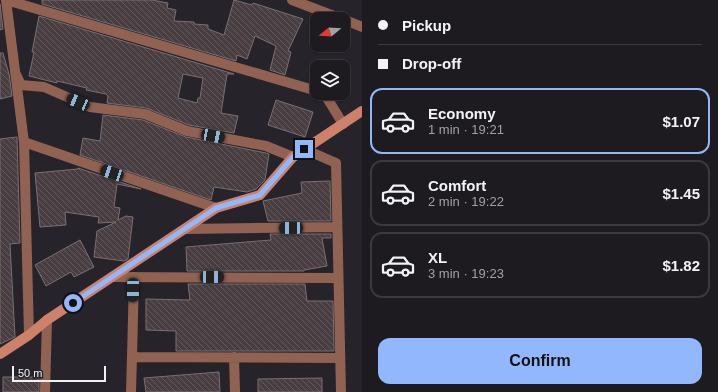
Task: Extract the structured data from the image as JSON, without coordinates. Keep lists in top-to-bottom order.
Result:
{
  "scale_bar": "50 m",
  "north": "left",
  "page": {
    "banner": ["Pickup", "Drop-off"],
    "list": [
      {
        "name": "Economy",
        "note": "1 min · 19:21",
        "value": "$1.07"
      },
      {
        "name": "Comfort",
        "note": "2 min · 19:22",
        "value": "$1.45"
      },
      {
        "name": "XL",
        "note": "3 min · 19:23",
        "value": "$1.82"
      }
    ],
    "buttons": "Confirm",
    "scale": "50 m"
  }
}
